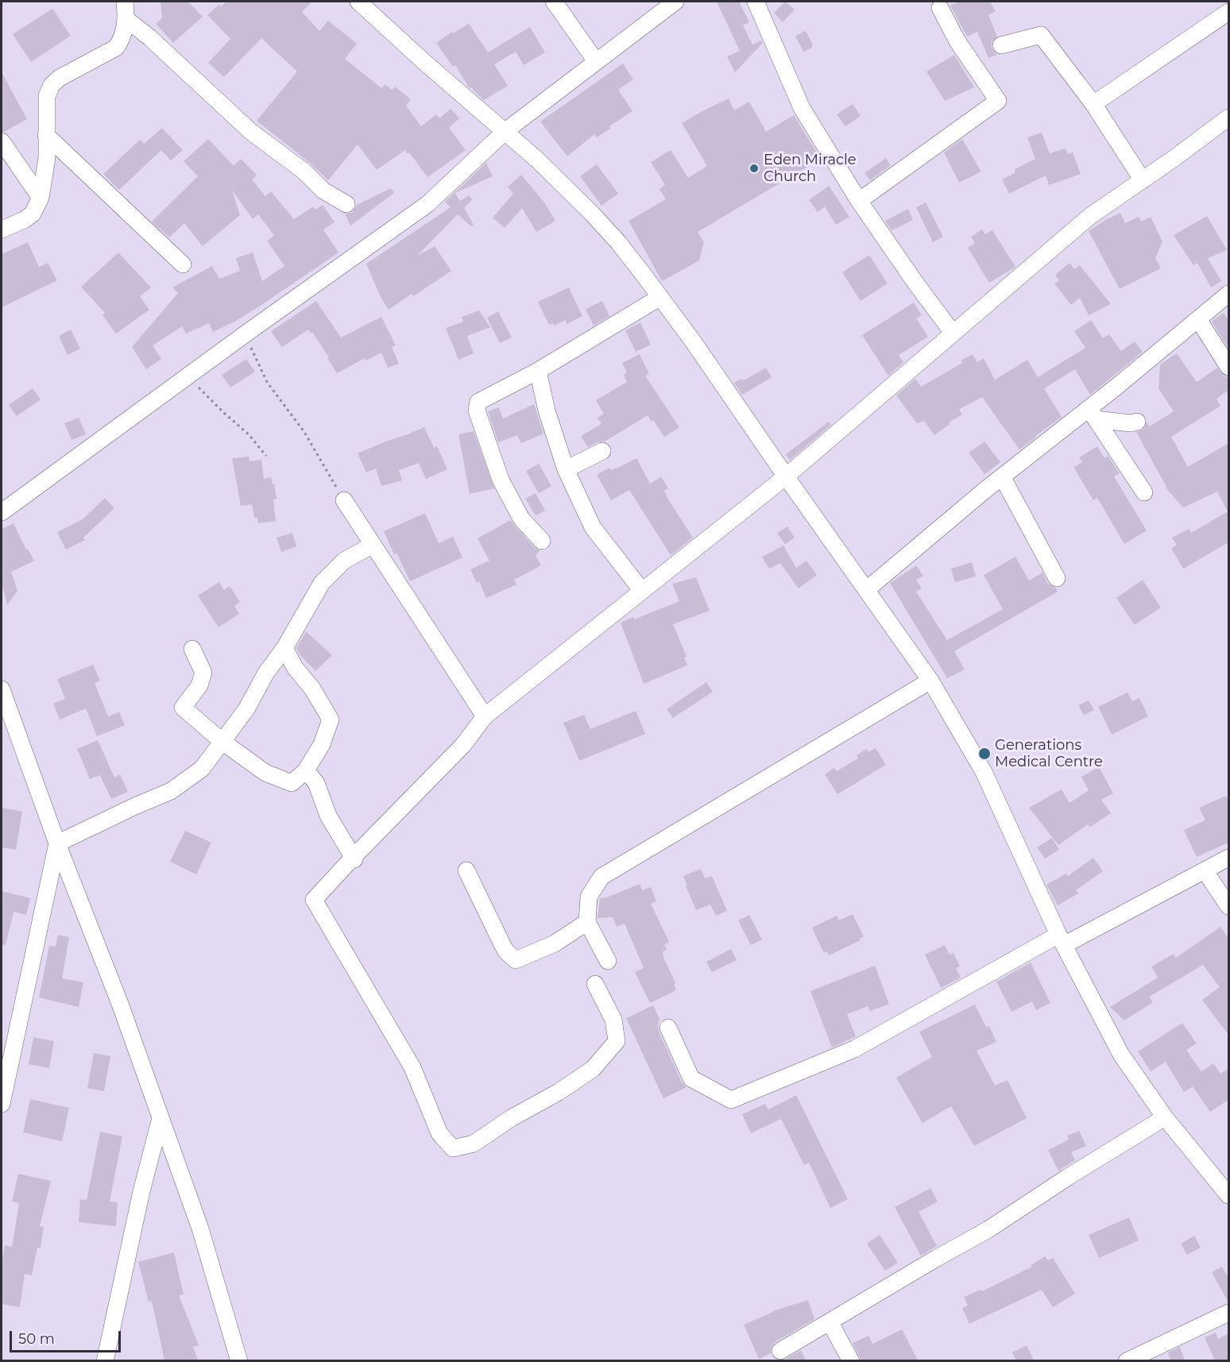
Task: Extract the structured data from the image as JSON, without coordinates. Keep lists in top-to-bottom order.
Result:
{
  "places": ["Eden Miracle Church", "Generations Medical Centre"],
  "scale_bar": "50 m"
}
